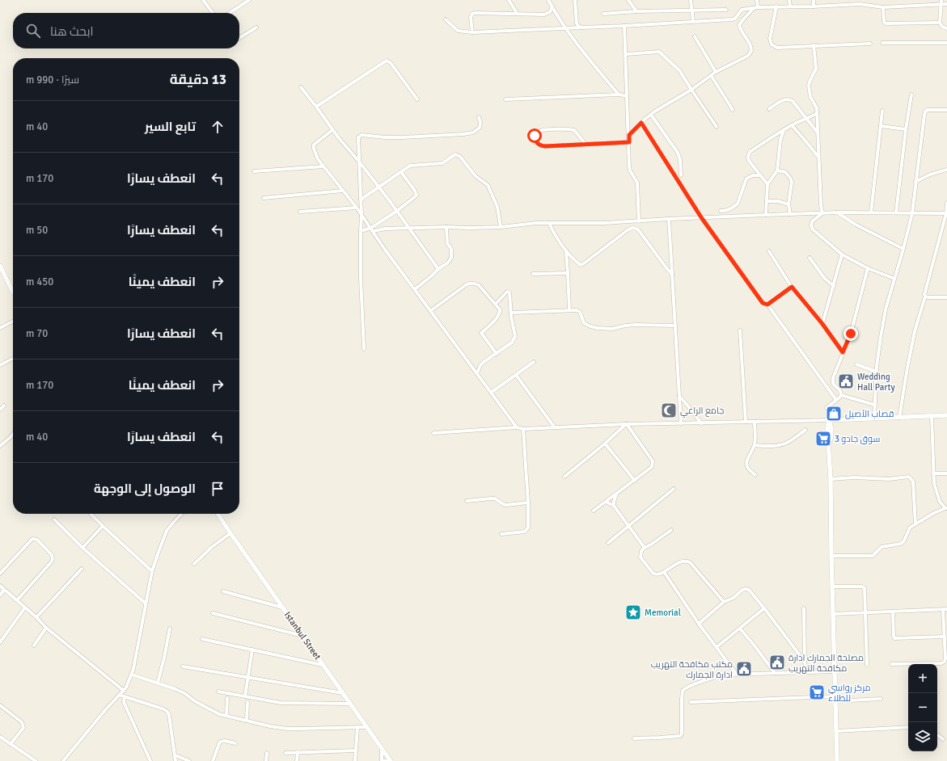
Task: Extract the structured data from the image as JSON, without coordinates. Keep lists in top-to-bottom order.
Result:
{
  "streets": {
    "street": ["Istanbul Street"]
  },
  "places": {
    "public building": ["Wedding Hall Party", "مصلحة الجمارك ادارة مكافحة التهريب", "مكتب مكافحة التهريب ادارة الجمارك"],
    "mosque": ["جامع الراعي"],
    "shop": ["قصاب الأصيل"],
    "supermarket": ["سوق جادو 3", "مركز رواسي للطلاء"],
    "place": ["Memorial"]
  },
  "page": {
    "search": "ابحث هنا",
    "heading": ["13 دقيقة", "سيرًا · 990 m"],
    "list": [
      ["تابع السير", "40 m"],
      ["انعطف يسارًا", "170 m"],
      ["انعطف يسارًا", "50 m"],
      ["انعطف يمينًا", "450 m"],
      ["انعطف يسارًا", "70 m"],
      ["انعطف يمينًا", "170 m"],
      ["انعطف يسارًا", "40 m"],
      "الوصول إلى الوجهة"
    ],
    "map_buttons": ["+", "−"]
  }
}
